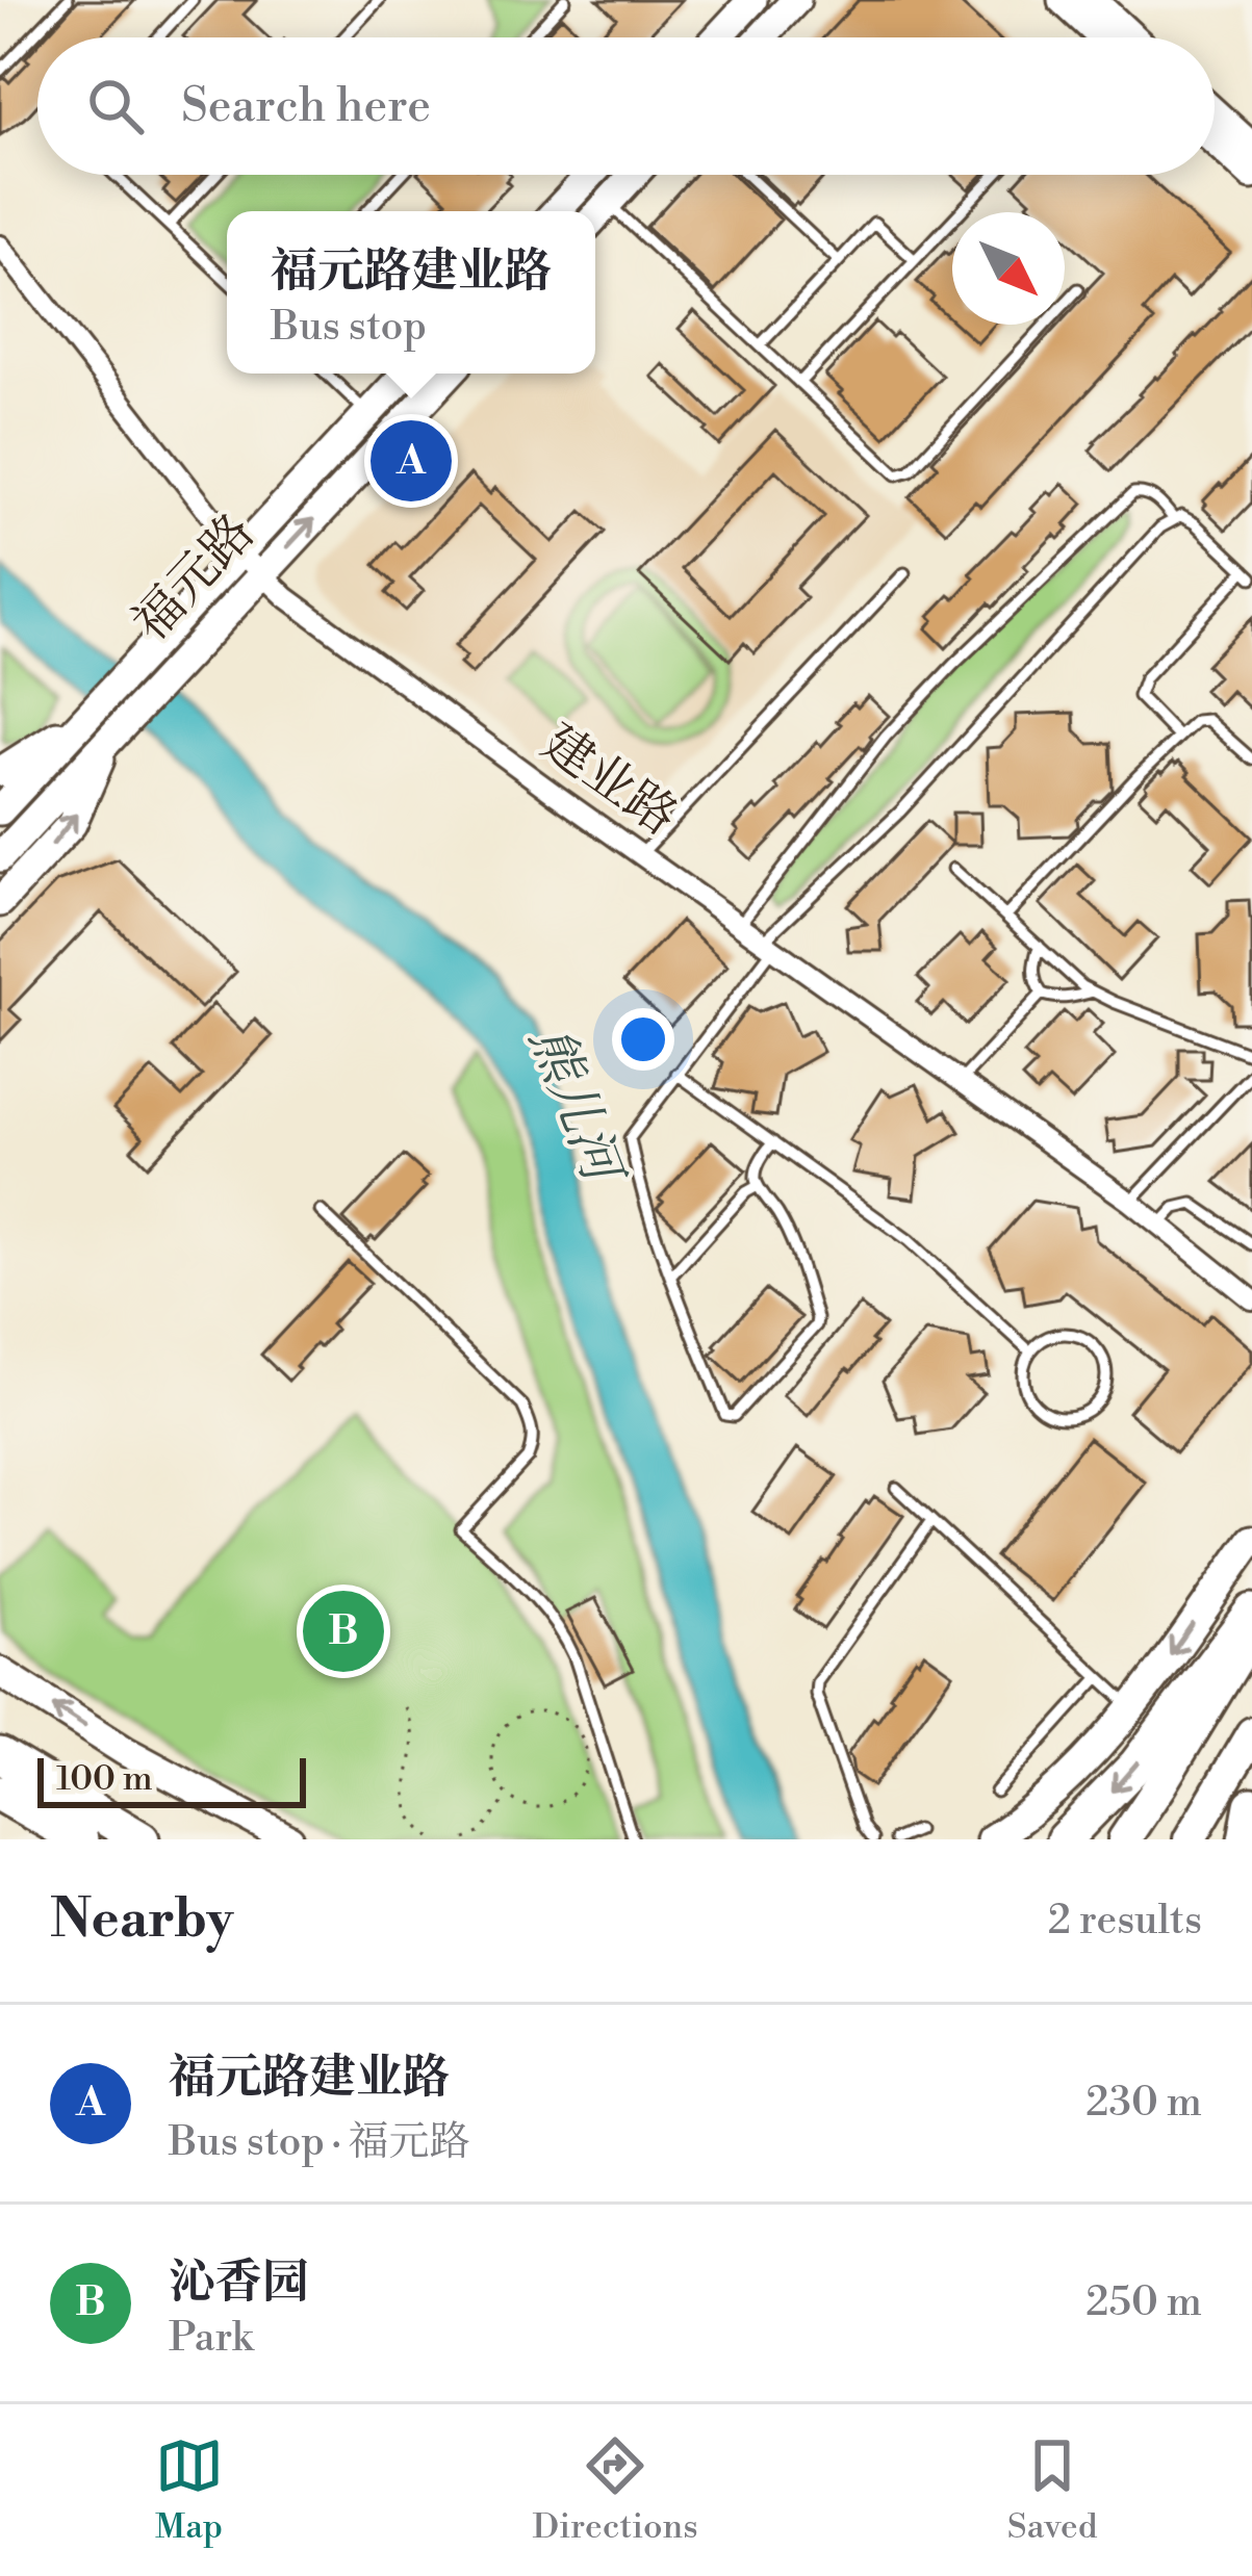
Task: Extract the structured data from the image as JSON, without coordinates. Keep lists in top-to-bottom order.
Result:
{
  "streets": {
    "main road": ["福元路"],
    "street": ["建业路"]
  },
  "crossings": [
    ["福元路", "建业路"]
  ],
  "water": ["熊儿河"],
  "scale_bar": "100 m",
  "north": "bottom right",
  "page": {
    "search": "Search here",
    "popup": ["福元路建业路", "Bus stop"],
    "pins": ["A", "B"],
    "scale": "100 m",
    "heading": ["Nearby", "2 results"],
    "list": [
      {
        "mark": "A",
        "name": "福元路建业路",
        "note": "Bus stop · 福元路",
        "value": "230 m"
      },
      {
        "mark": "B",
        "name": "沁香园",
        "note": "Park",
        "value": "250 m"
      }
    ],
    "nav": ["Map", "Directions", "Saved"]
  }
}
